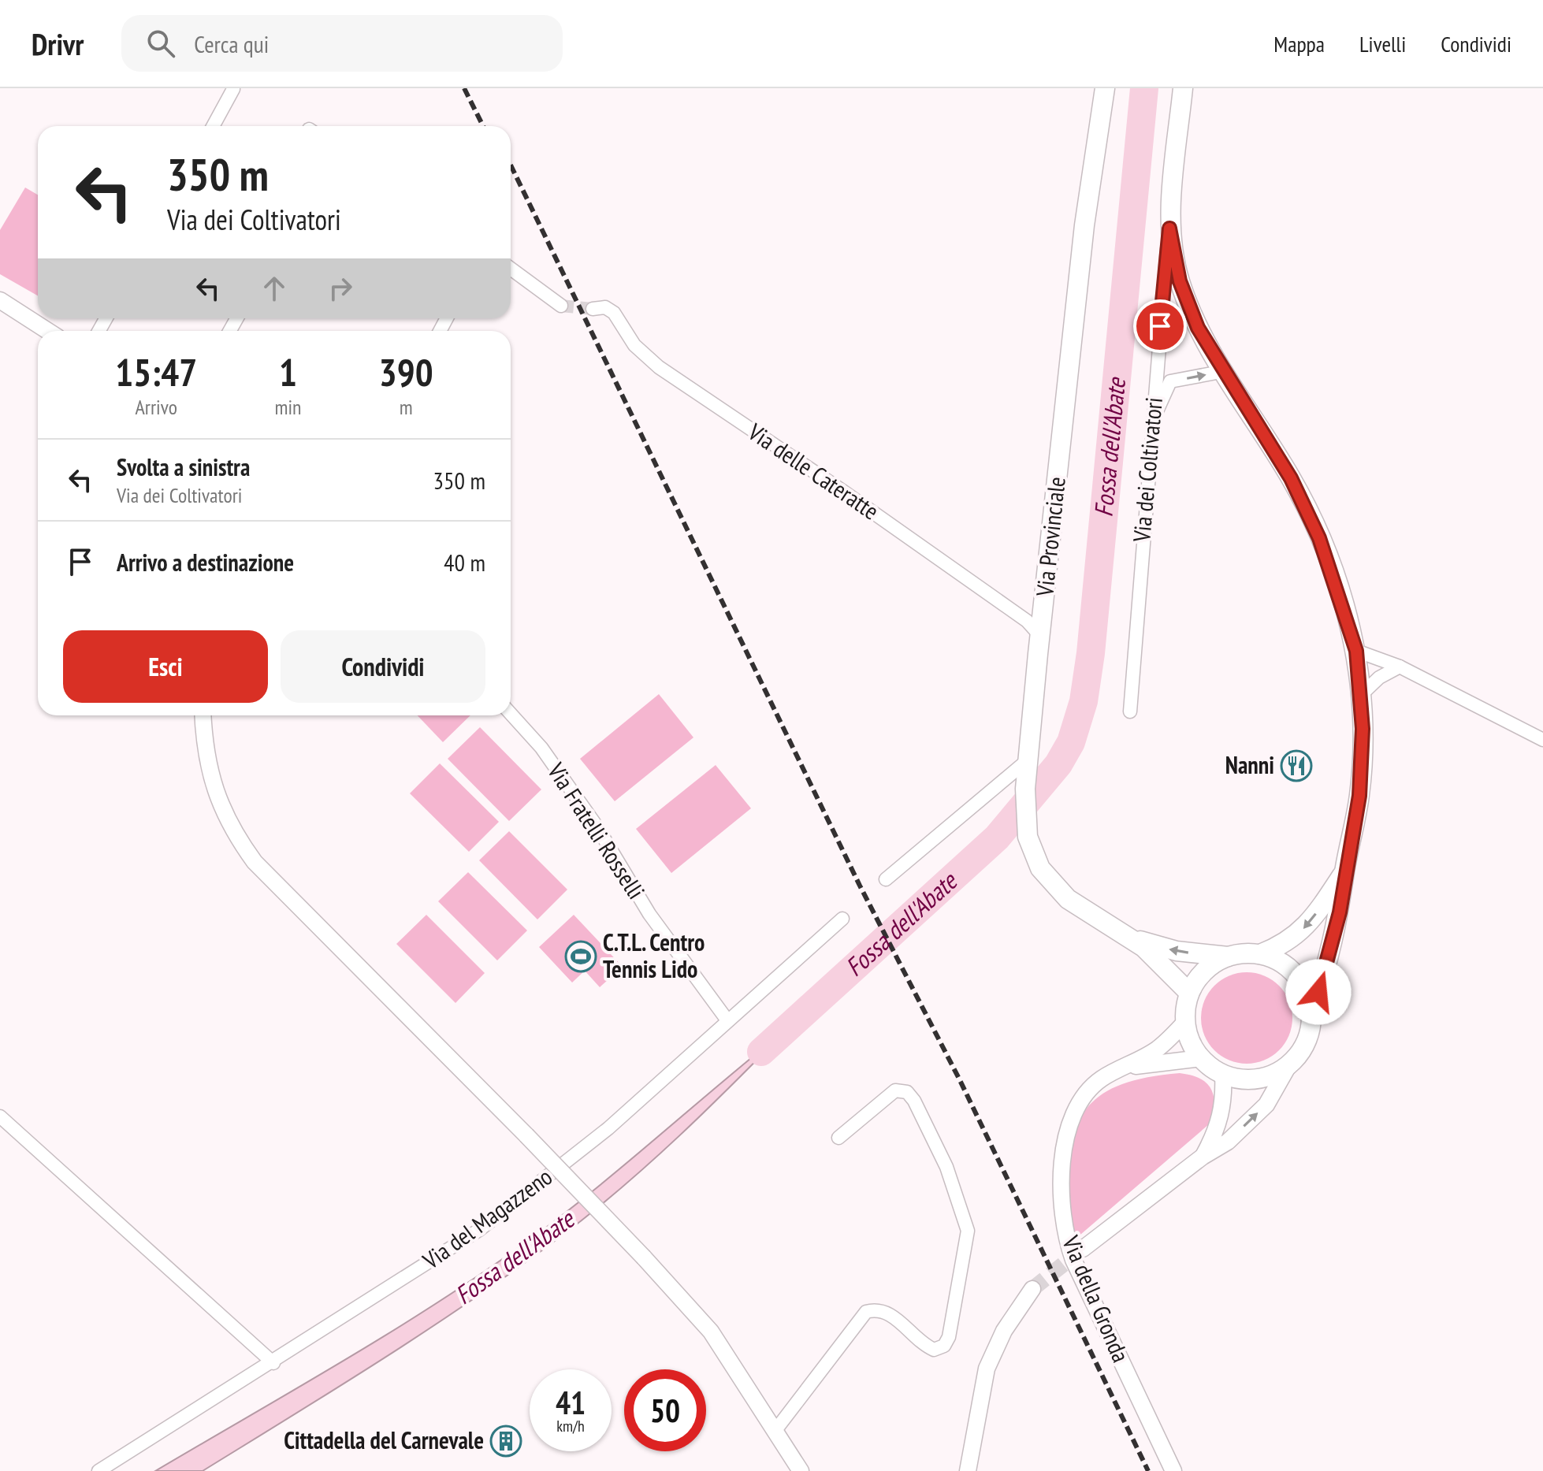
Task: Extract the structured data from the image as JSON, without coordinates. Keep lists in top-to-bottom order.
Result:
{
  "streets": {
    "main road": ["Via Provinciale"],
    "street": [
      "Via dei Coltivatori",
      "Via delle Cateratte",
      "Via Fratelli Rosselli",
      "Via del Magazzeno",
      "Via della Gronda"
    ]
  },
  "crossings": [
    ["Via delle Cateratte", "Via Provinciale"],
    ["Via Provinciale", "Via della Gronda"],
    ["Via Fratelli Rosselli", "Via del Magazzeno"]
  ],
  "water": ["Fossa dell'Abate"],
  "places": {
    "restaurant": ["Nanni"],
    "sports": ["C.T.L. Centro Tennis Lido"],
    "building": ["Cittadella del Carnevale"]
  },
  "page": {
    "header": "Drivr",
    "search": "Cerca qui",
    "nav": ["Mappa", "Livelli", "Condividi"],
    "turn": ["350 m", "Via dei Coltivatori"],
    "eta": [
      "15:47",
      "Arrivo",
      "1",
      "min",
      "390",
      "m"
    ],
    "list": [
      {
        "name": "Svolta a sinistra",
        "note": "Via dei Coltivatori",
        "value": "350 m"
      },
      {
        "name": "Arrivo a destinazione",
        "value": "40 m"
      }
    ],
    "buttons": ["Esci", "Condividi"],
    "speed": "41 km/h",
    "limit": "50"
  }
}
